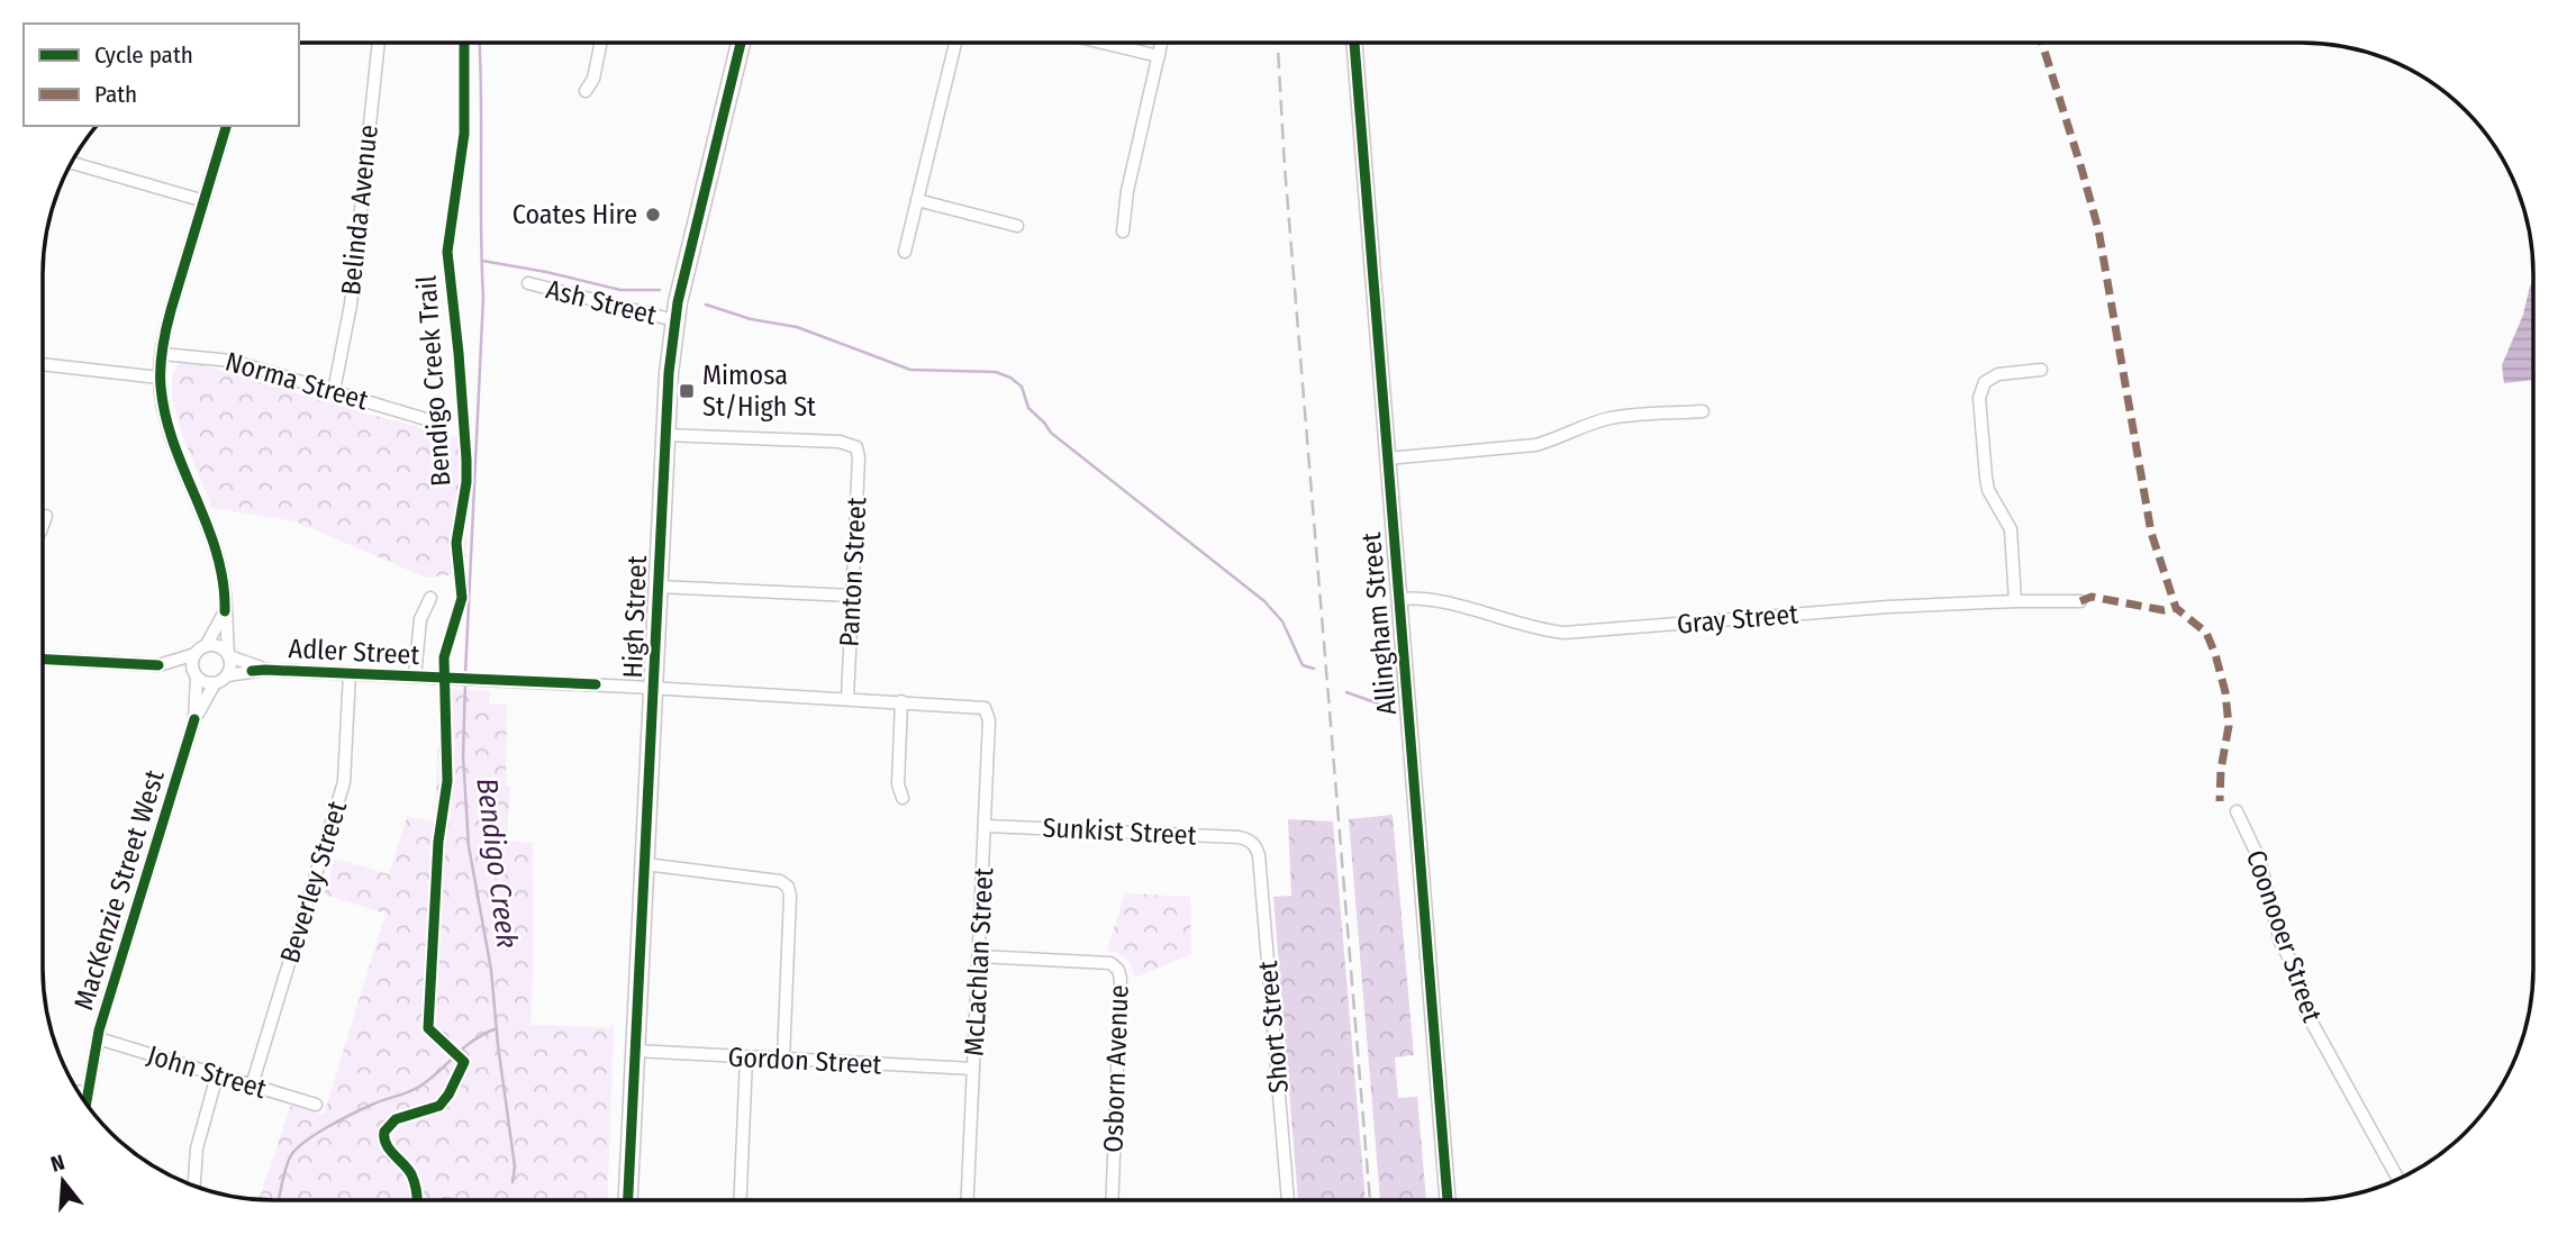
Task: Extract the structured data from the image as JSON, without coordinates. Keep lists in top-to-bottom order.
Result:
{
  "streets": {
    "highway": ["High Street"],
    "street": [
      "Belinda Avenue",
      "Ash Street",
      "Norma Street",
      "Panton Street",
      "Gray Street",
      "Allingham Street",
      "Adler Street",
      "Sunkist Street",
      "Beverley Street",
      "MacKenzie Street West",
      "Coonooer Street",
      "McLachlan Street",
      "Short Street",
      "Gordon Street",
      "Osborn Avenue",
      "John Street"
    ],
    "cycle path": ["Bendigo Creek Trail"]
  },
  "crossings": [
    ["Belinda Avenue", "Norma Street"],
    ["Ash Street", "High Street"],
    ["Panton Street", "High Street"],
    ["Panton Street", "Adler Street"],
    ["High Street", "Adler Street"],
    ["High Street", "Gordon Street"],
    ["Gray Street", "Allingham Street"],
    ["Adler Street", "Beverley Street"],
    ["Adler Street", "MacKenzie Street West"],
    ["Adler Street", "McLachlan Street"],
    ["Sunkist Street", "McLachlan Street"],
    ["Sunkist Street", "Short Street"],
    ["Beverley Street", "John Street"],
    ["MacKenzie Street West", "John Street"],
    ["McLachlan Street", "Gordon Street"],
    ["McLachlan Street", "Osborn Avenue"]
  ],
  "water": ["Bendigo Creek"],
  "places": {
    "other": ["Coates Hire"],
    "transit": ["Mimosa St/High St"]
  },
  "legend": ["Cycle path", "Path"],
  "north": "top"
}
